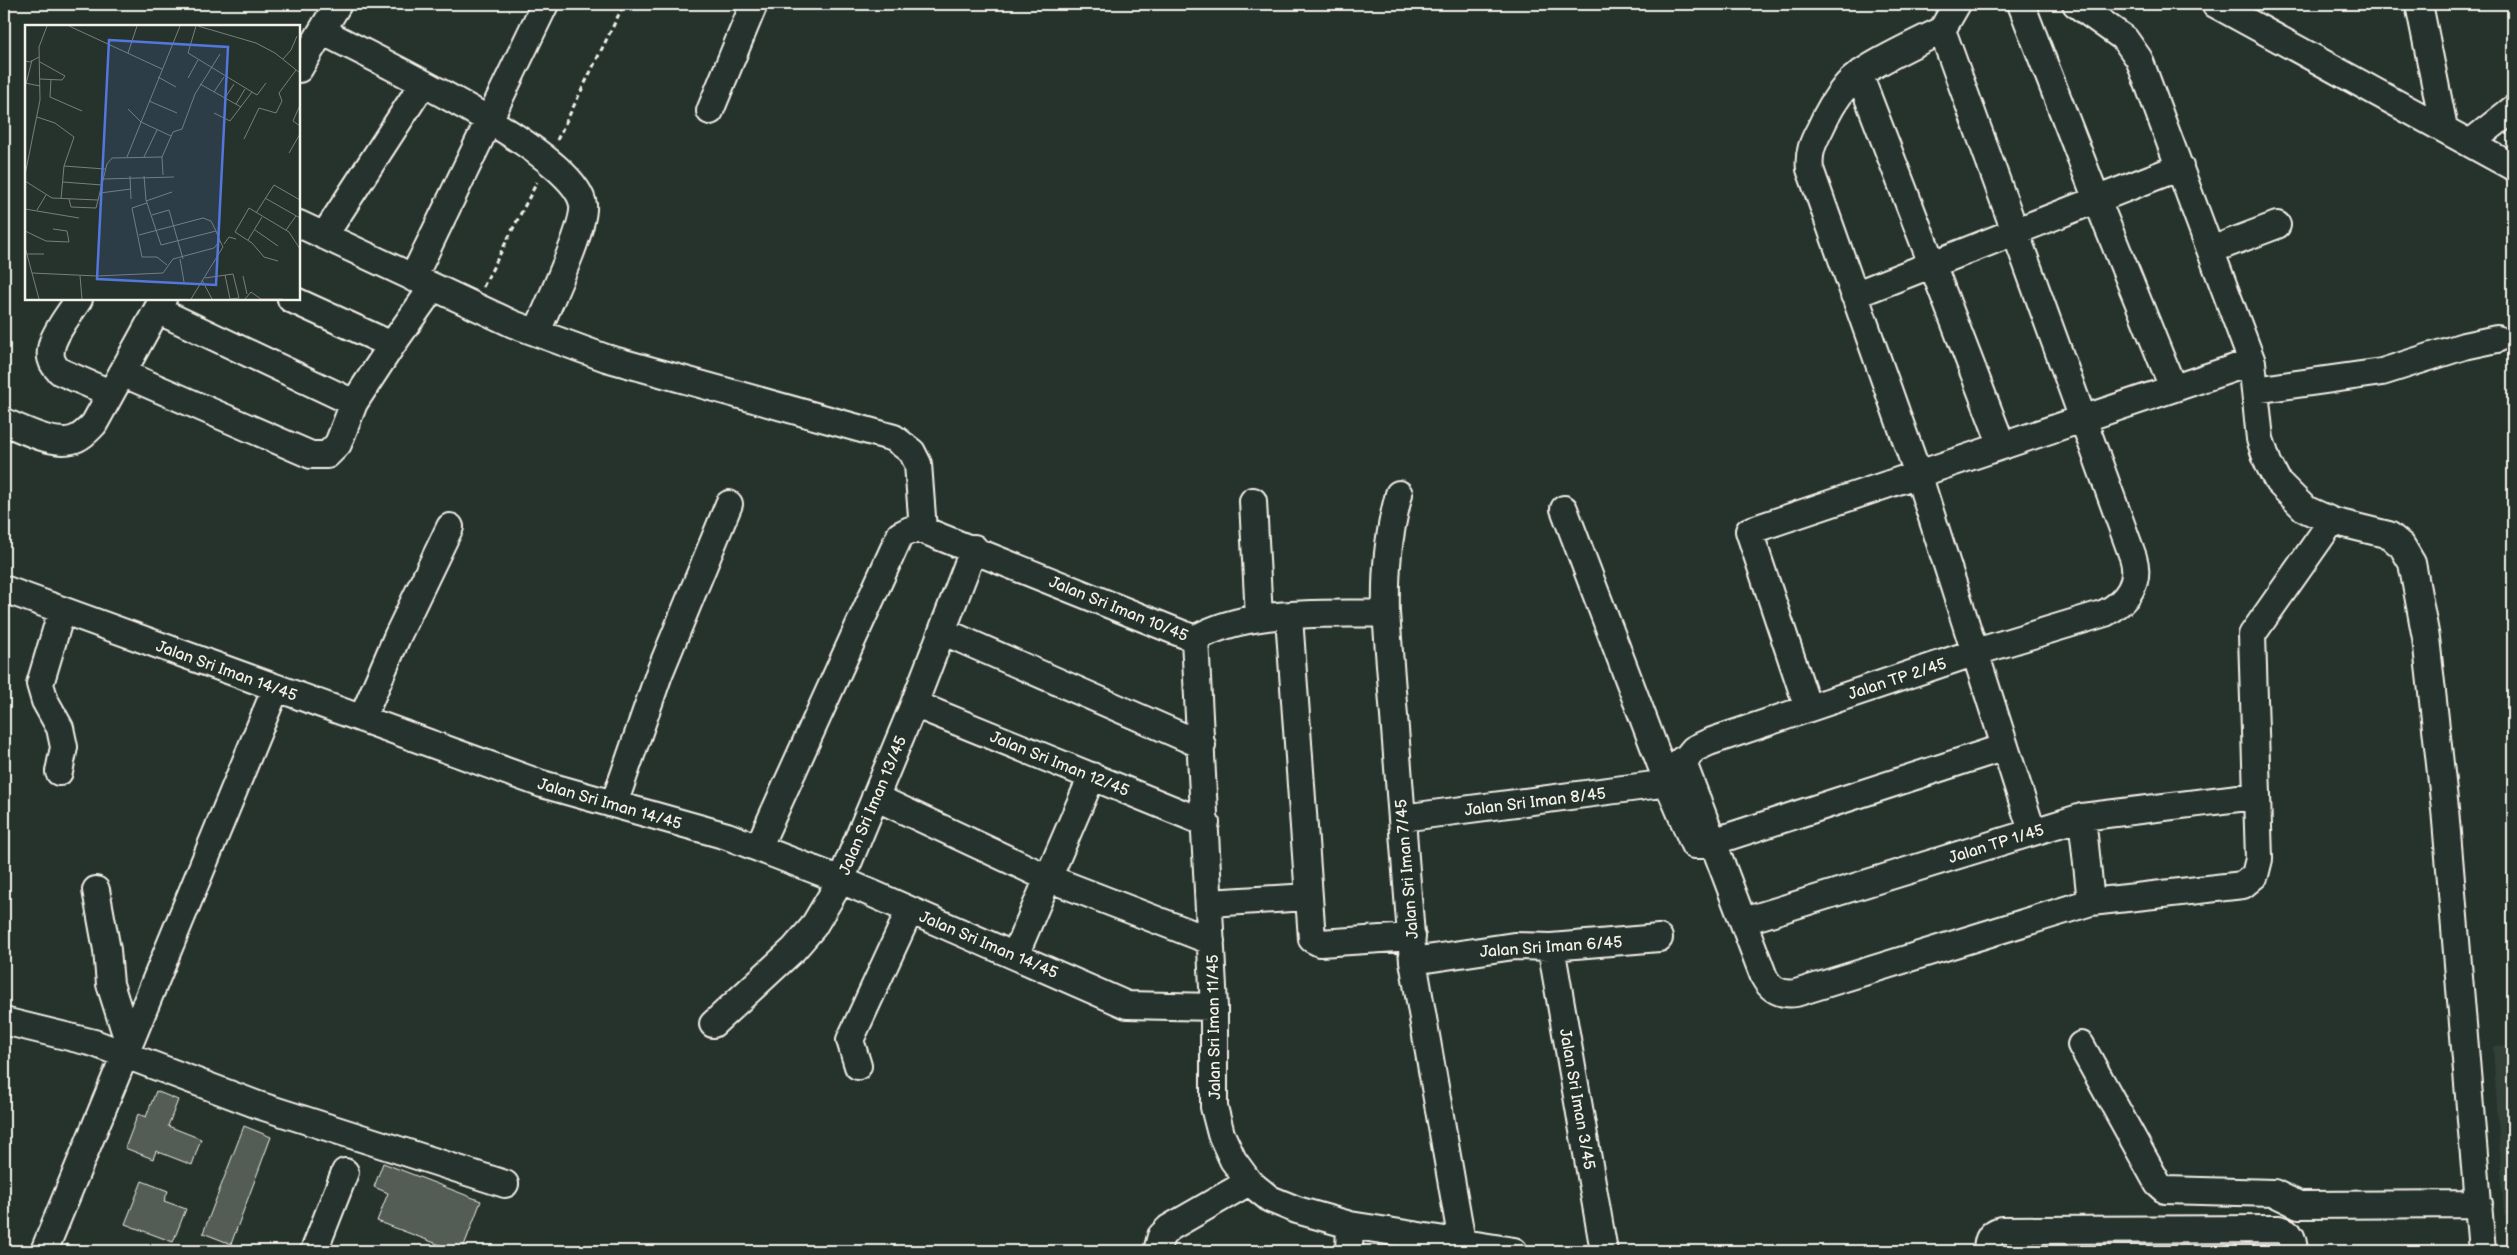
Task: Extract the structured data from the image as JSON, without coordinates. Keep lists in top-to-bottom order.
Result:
{
  "streets": {
    "street": [
      "Jalan Sri Iman 10/45",
      "Jalan Sri Iman 14/45",
      "Jalan TP 2/45",
      "Jalan Sri Iman 12/45",
      "Jalan Sri Iman 8/45",
      "Jalan Sri Iman 13/45",
      "Jalan TP 1/45",
      "Jalan Sri Iman 7/45",
      "Jalan Sri Iman 6/45",
      "Jalan Sri Iman 11/45",
      "Jalan Sri Iman 3/45"
    ]
  },
  "crossings": [
    ["Jalan Sri Iman 10/45", "Jalan Sri Iman 13/45"],
    ["Jalan Sri Iman 10/45", "Jalan Sri Iman 7/45"],
    ["Jalan Sri Iman 10/45", "Jalan Sri Iman 11/45"],
    ["Jalan Sri Iman 14/45", "Jalan Sri Iman 13/45"],
    ["Jalan Sri Iman 14/45", "Jalan Sri Iman 11/45"],
    ["Jalan TP 2/45", "Jalan Sri Iman 8/45"],
    ["Jalan Sri Iman 12/45", "Jalan Sri Iman 13/45"],
    ["Jalan Sri Iman 12/45", "Jalan Sri Iman 11/45"],
    ["Jalan Sri Iman 8/45", "Jalan Sri Iman 7/45"],
    ["Jalan Sri Iman 7/45", "Jalan Sri Iman 6/45"],
    ["Jalan Sri Iman 7/45", "Jalan Sri Iman 11/45"],
    ["Jalan Sri Iman 6/45", "Jalan Sri Iman 3/45"]
  ]
}
